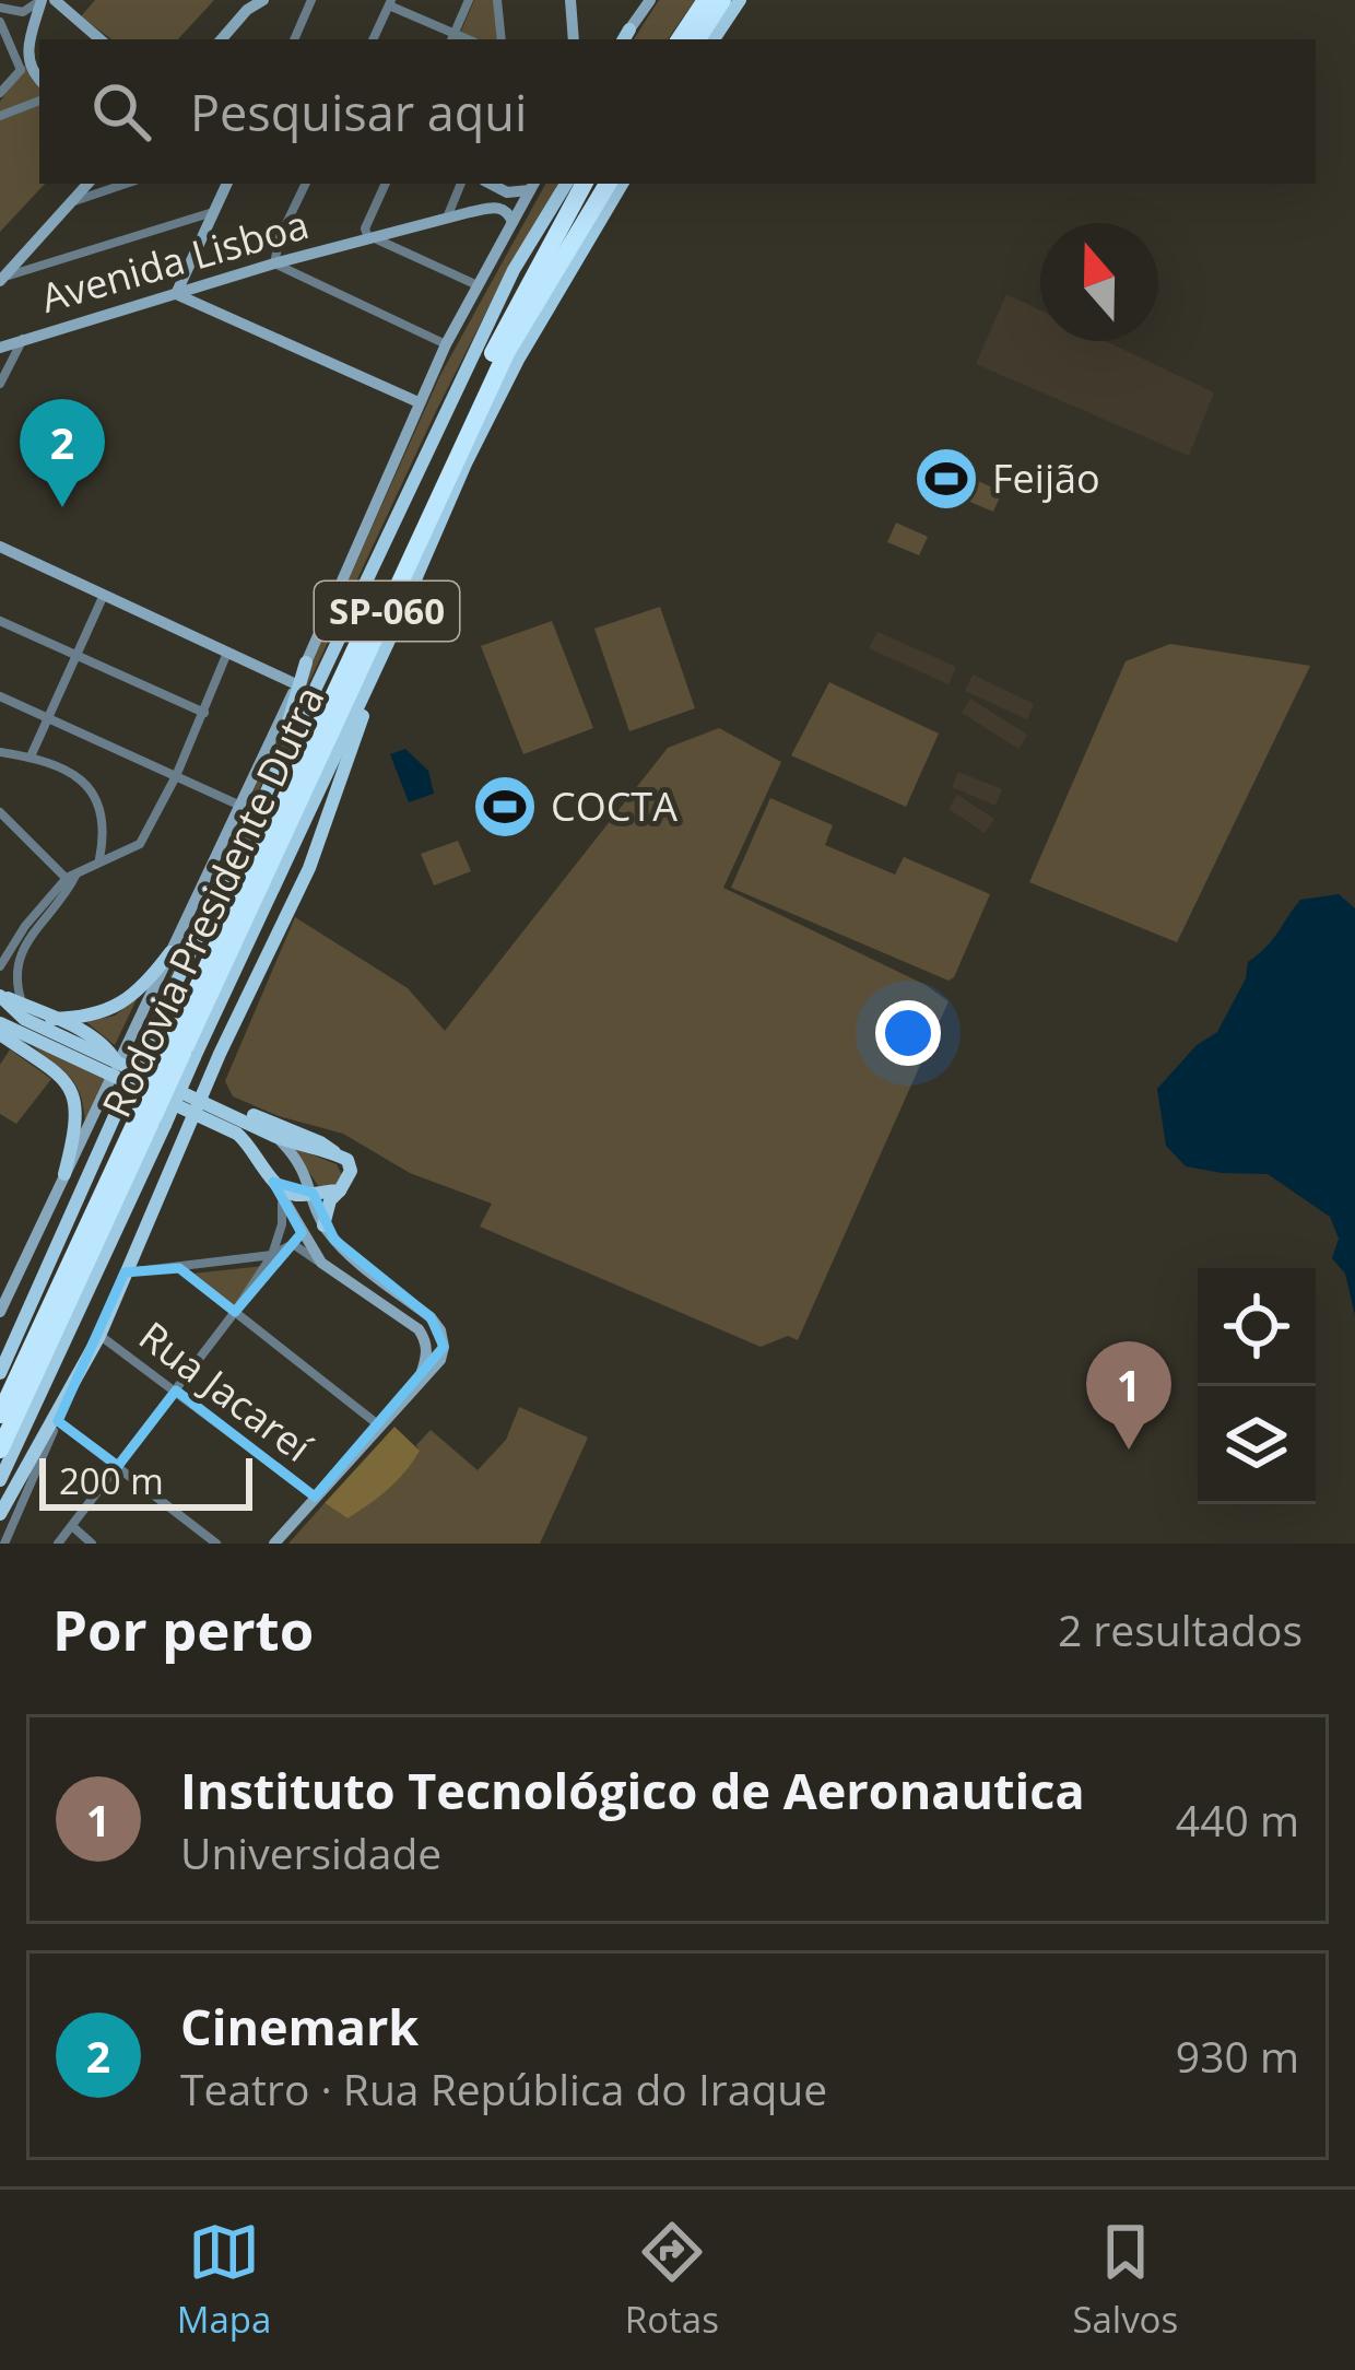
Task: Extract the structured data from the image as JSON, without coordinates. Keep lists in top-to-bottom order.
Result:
{
  "streets": {
    "highway": ["SP-060", "Rodovia Presidente Dutra"],
    "main road": ["Avenida Lisboa"],
    "street": ["Rua Jacareí"]
  },
  "places": {
    "sports": ["Feijão", "COCTA"]
  },
  "scale_bar": "200 m",
  "north": "top",
  "page": {
    "search": "Pesquisar aqui",
    "pins": ["2", "1"],
    "scale": "200 m",
    "heading": ["Por perto", "2 resultados"],
    "list": [
      {
        "mark": "1",
        "name": "Instituto Tecnológico de Aeronautica",
        "note": "Universidade",
        "value": "440 m"
      },
      {
        "mark": "2",
        "name": "Cinemark",
        "note": "Teatro · Rua República do Iraque",
        "value": "930 m"
      }
    ],
    "nav": ["Mapa", "Rotas", "Salvos"]
  }
}
